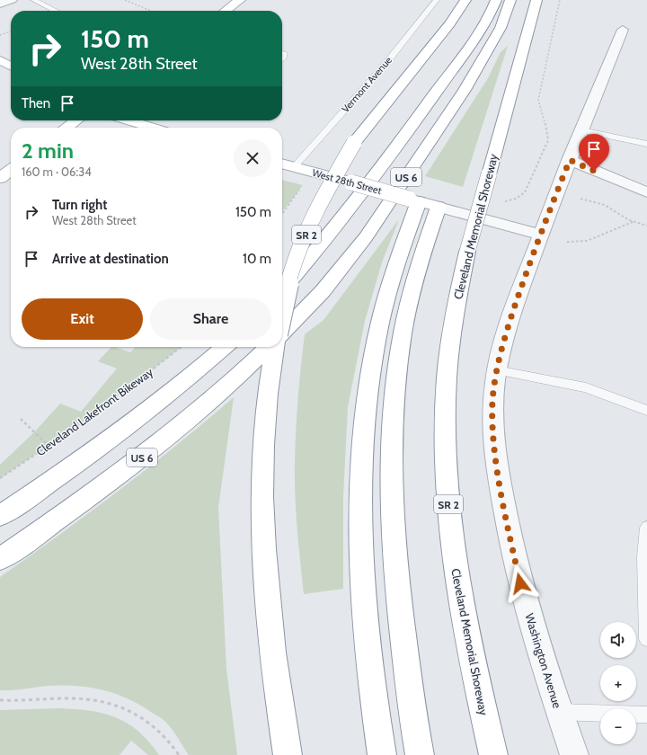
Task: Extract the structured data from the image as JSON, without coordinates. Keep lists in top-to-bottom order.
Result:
{
  "streets": {
    "main road": [
      "US 6",
      "West 28th Street",
      "Cleveland Memorial Shoreway",
      "SR 2"
    ],
    "street": ["Washington Avenue"],
    "lane": ["Vermont Avenue"],
    "path": ["Cleveland Lakefront Bikeway"]
  },
  "crossings": [
    ["Vermont Avenue", "West 28th Street"],
    ["West 28th Street", "Washington Avenue"]
  ],
  "page": {
    "turn": ["150 m", "West 28th Street"],
    "then": "Then",
    "heading": ["2 min", "160 m · 06:34"],
    "list": [
      {
        "name": "Turn right",
        "note": "West 28th Street",
        "value": "150 m"
      },
      {
        "name": "Arrive at destination",
        "value": "10 m"
      }
    ],
    "buttons": ["Exit", "Share"],
    "map_buttons": ["+", "−"]
  }
}
